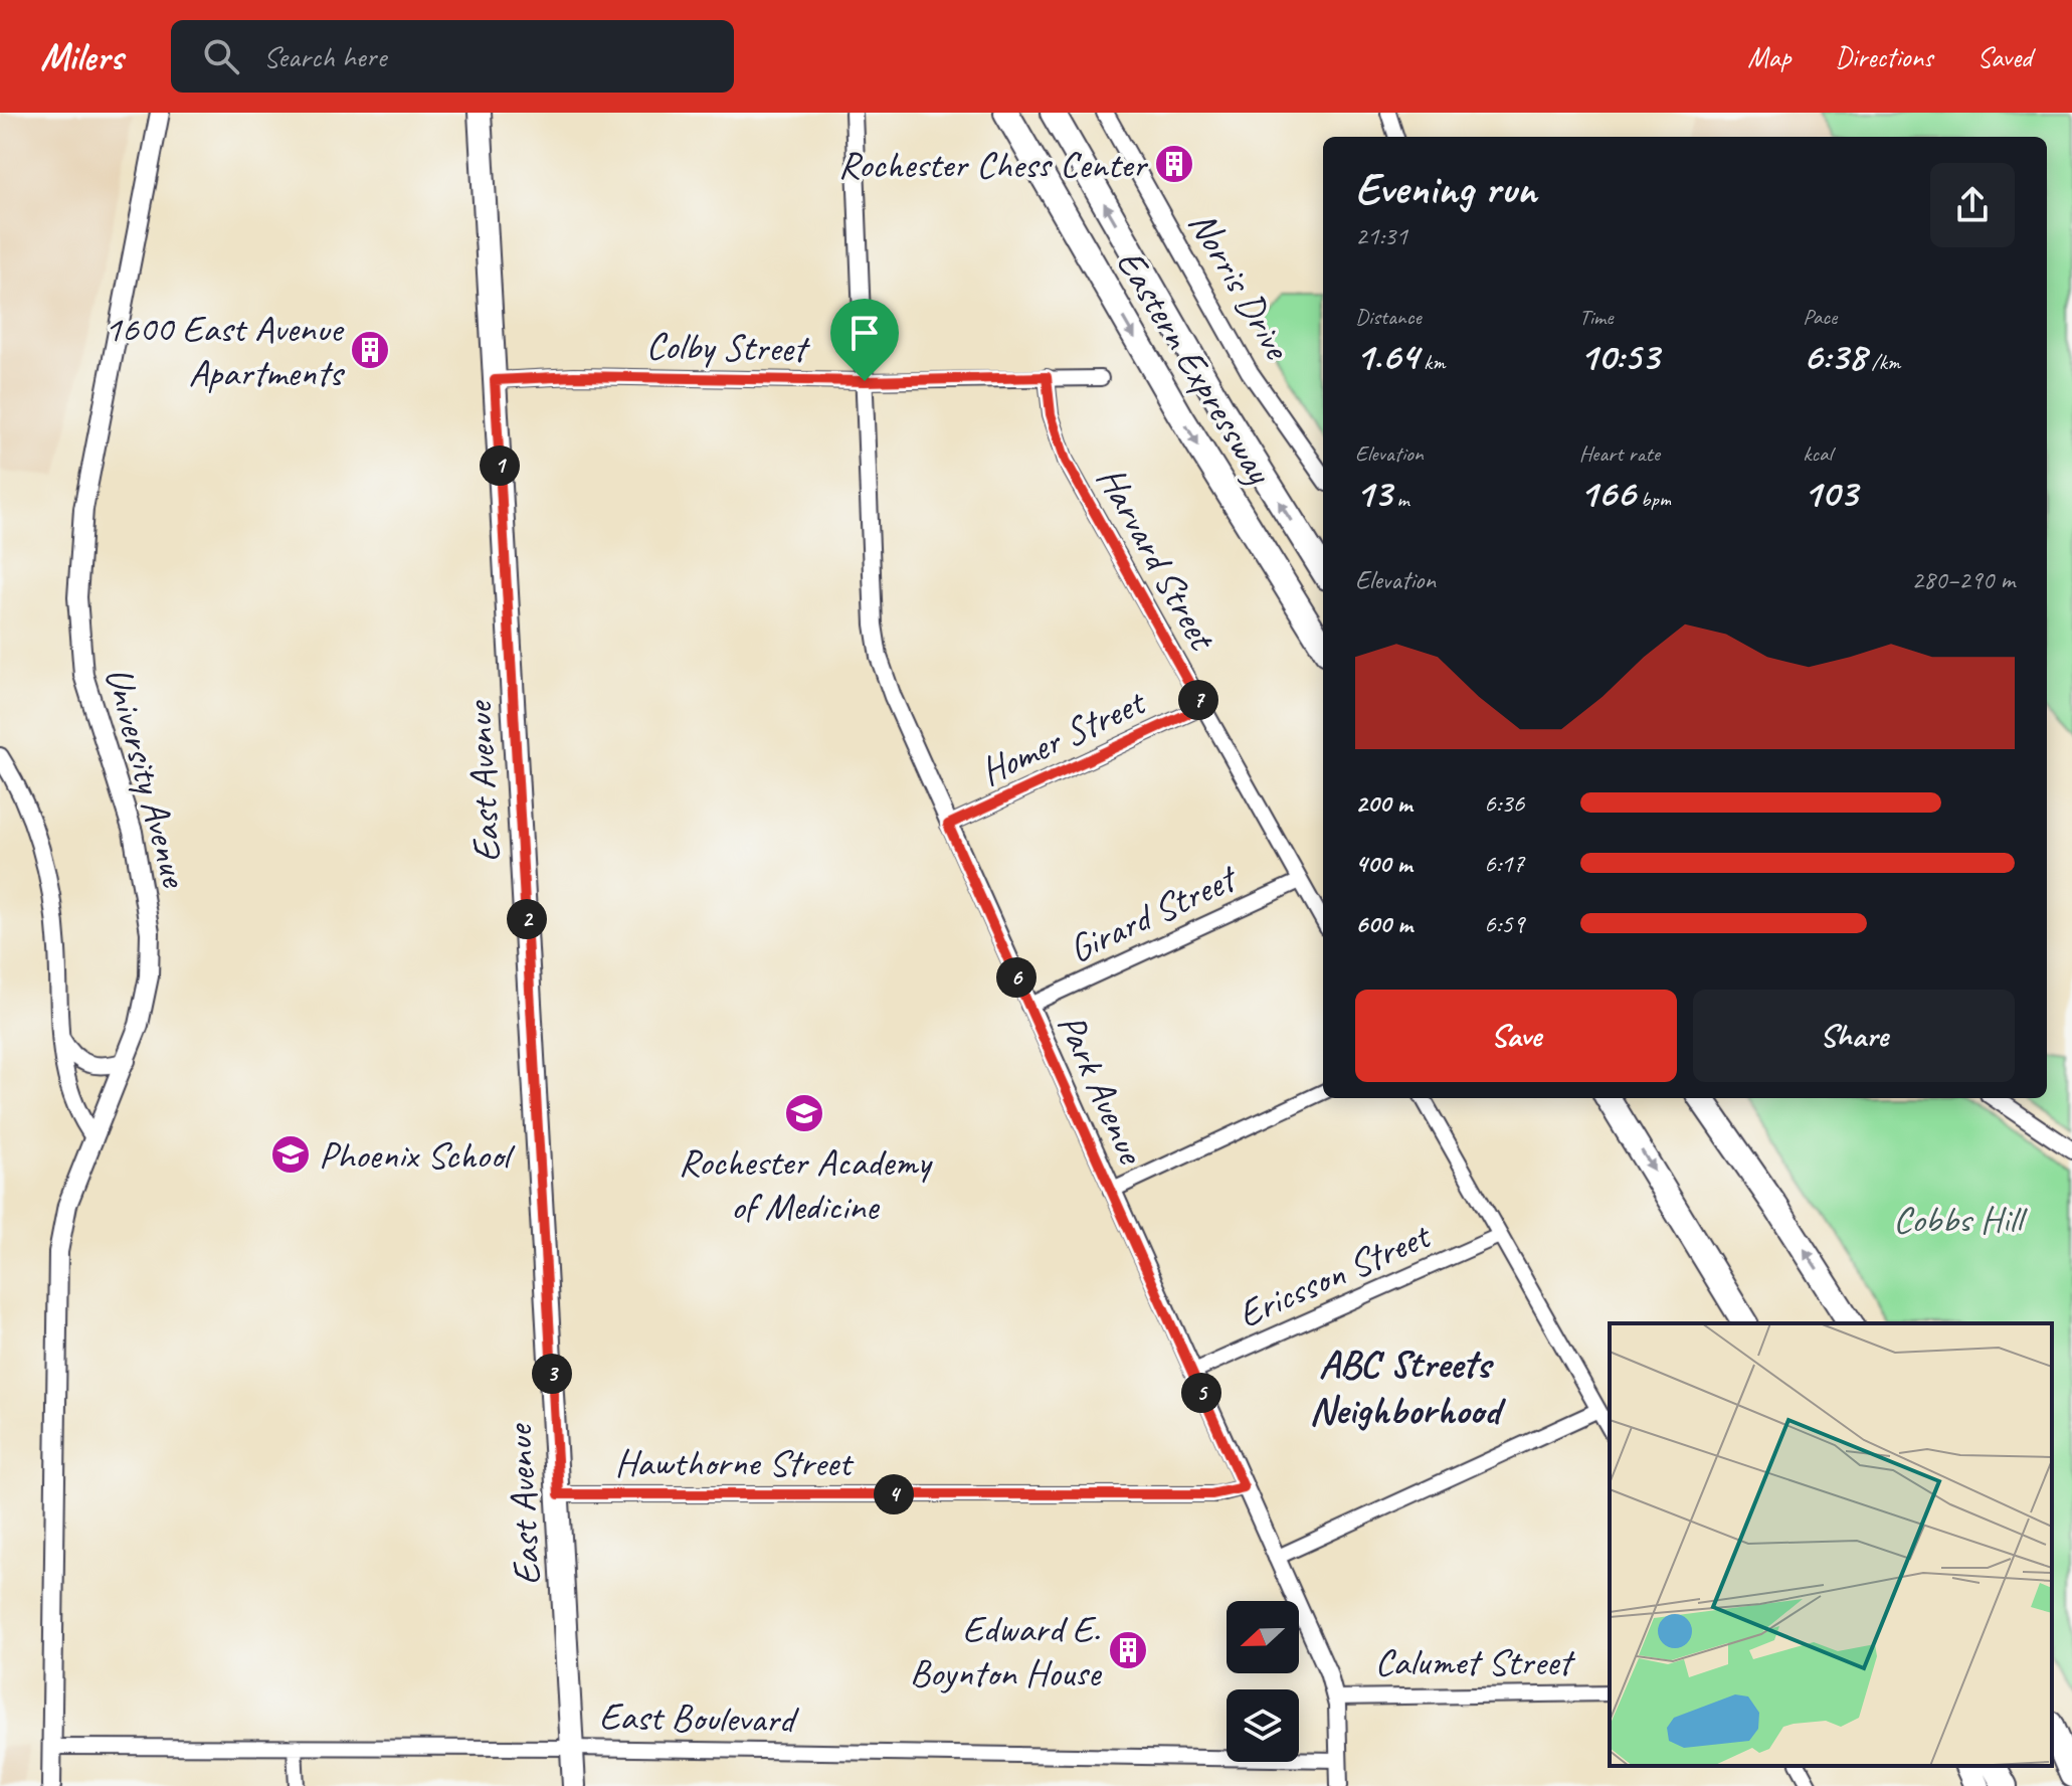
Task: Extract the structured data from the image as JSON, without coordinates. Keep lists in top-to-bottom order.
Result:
{
  "streets": {
    "highway": ["Eastern Expressway"],
    "main road": ["University Avenue", "East Avenue"],
    "street": [
      "Norris Drive",
      "Colby Street",
      "Harvard Street",
      "Homer Street",
      "Girard Street",
      "Park Avenue",
      "Ericsson Street",
      "Hawthorne Street",
      "Calumet Street",
      "East Boulevard"
    ]
  },
  "crossings": [
    ["Colby Street", "Harvard Street"],
    ["Colby Street", "East Avenue"],
    ["Colby Street", "Park Avenue"],
    ["Harvard Street", "Homer Street"],
    ["Harvard Street", "Girard Street"],
    ["Homer Street", "Park Avenue"],
    ["University Avenue", "East Boulevard"],
    ["East Avenue", "Hawthorne Street"],
    ["East Avenue", "East Boulevard"],
    ["Girard Street", "Park Avenue"],
    ["Park Avenue", "Ericsson Street"],
    ["Park Avenue", "Hawthorne Street"],
    ["Park Avenue", "Calumet Street"],
    ["Park Avenue", "East Boulevard"]
  ],
  "districts": ["ABC Streets Neighborhood"],
  "parks": ["Cobbs Hill"],
  "places": {
    "building": ["Rochester Chess Center", "1600 East Avenue Apartments", "Edward E. Boynton House"],
    "school or university": ["Rochester Academy of Medicine", "Phoenix School"]
  },
  "north": "left",
  "page": {
    "header": "Milers",
    "search": "Search here",
    "nav": ["Map", "Directions", "Saved"],
    "heading": ["Evening run", "21:31"],
    "stats": [
      ["Distance", "1.64 km"],
      ["Time", "10:53"],
      ["Pace", "6:38 /km"],
      ["Elevation", "13 m"],
      ["Heart rate", "166 bpm"],
      ["kcal", "103"]
    ],
    "pins": [
      "1",
      "7",
      "2",
      "6",
      "3",
      "5",
      "4"
    ],
    "chart": ["Elevation", "280–290 m"],
    "list": [
      {
        "name": "200 m",
        "note": "6:36"
      },
      {
        "name": "400 m",
        "note": "6:17"
      },
      {
        "name": "600 m",
        "note": "6:59"
      }
    ],
    "buttons": ["Save", "Share"]
  }
}
